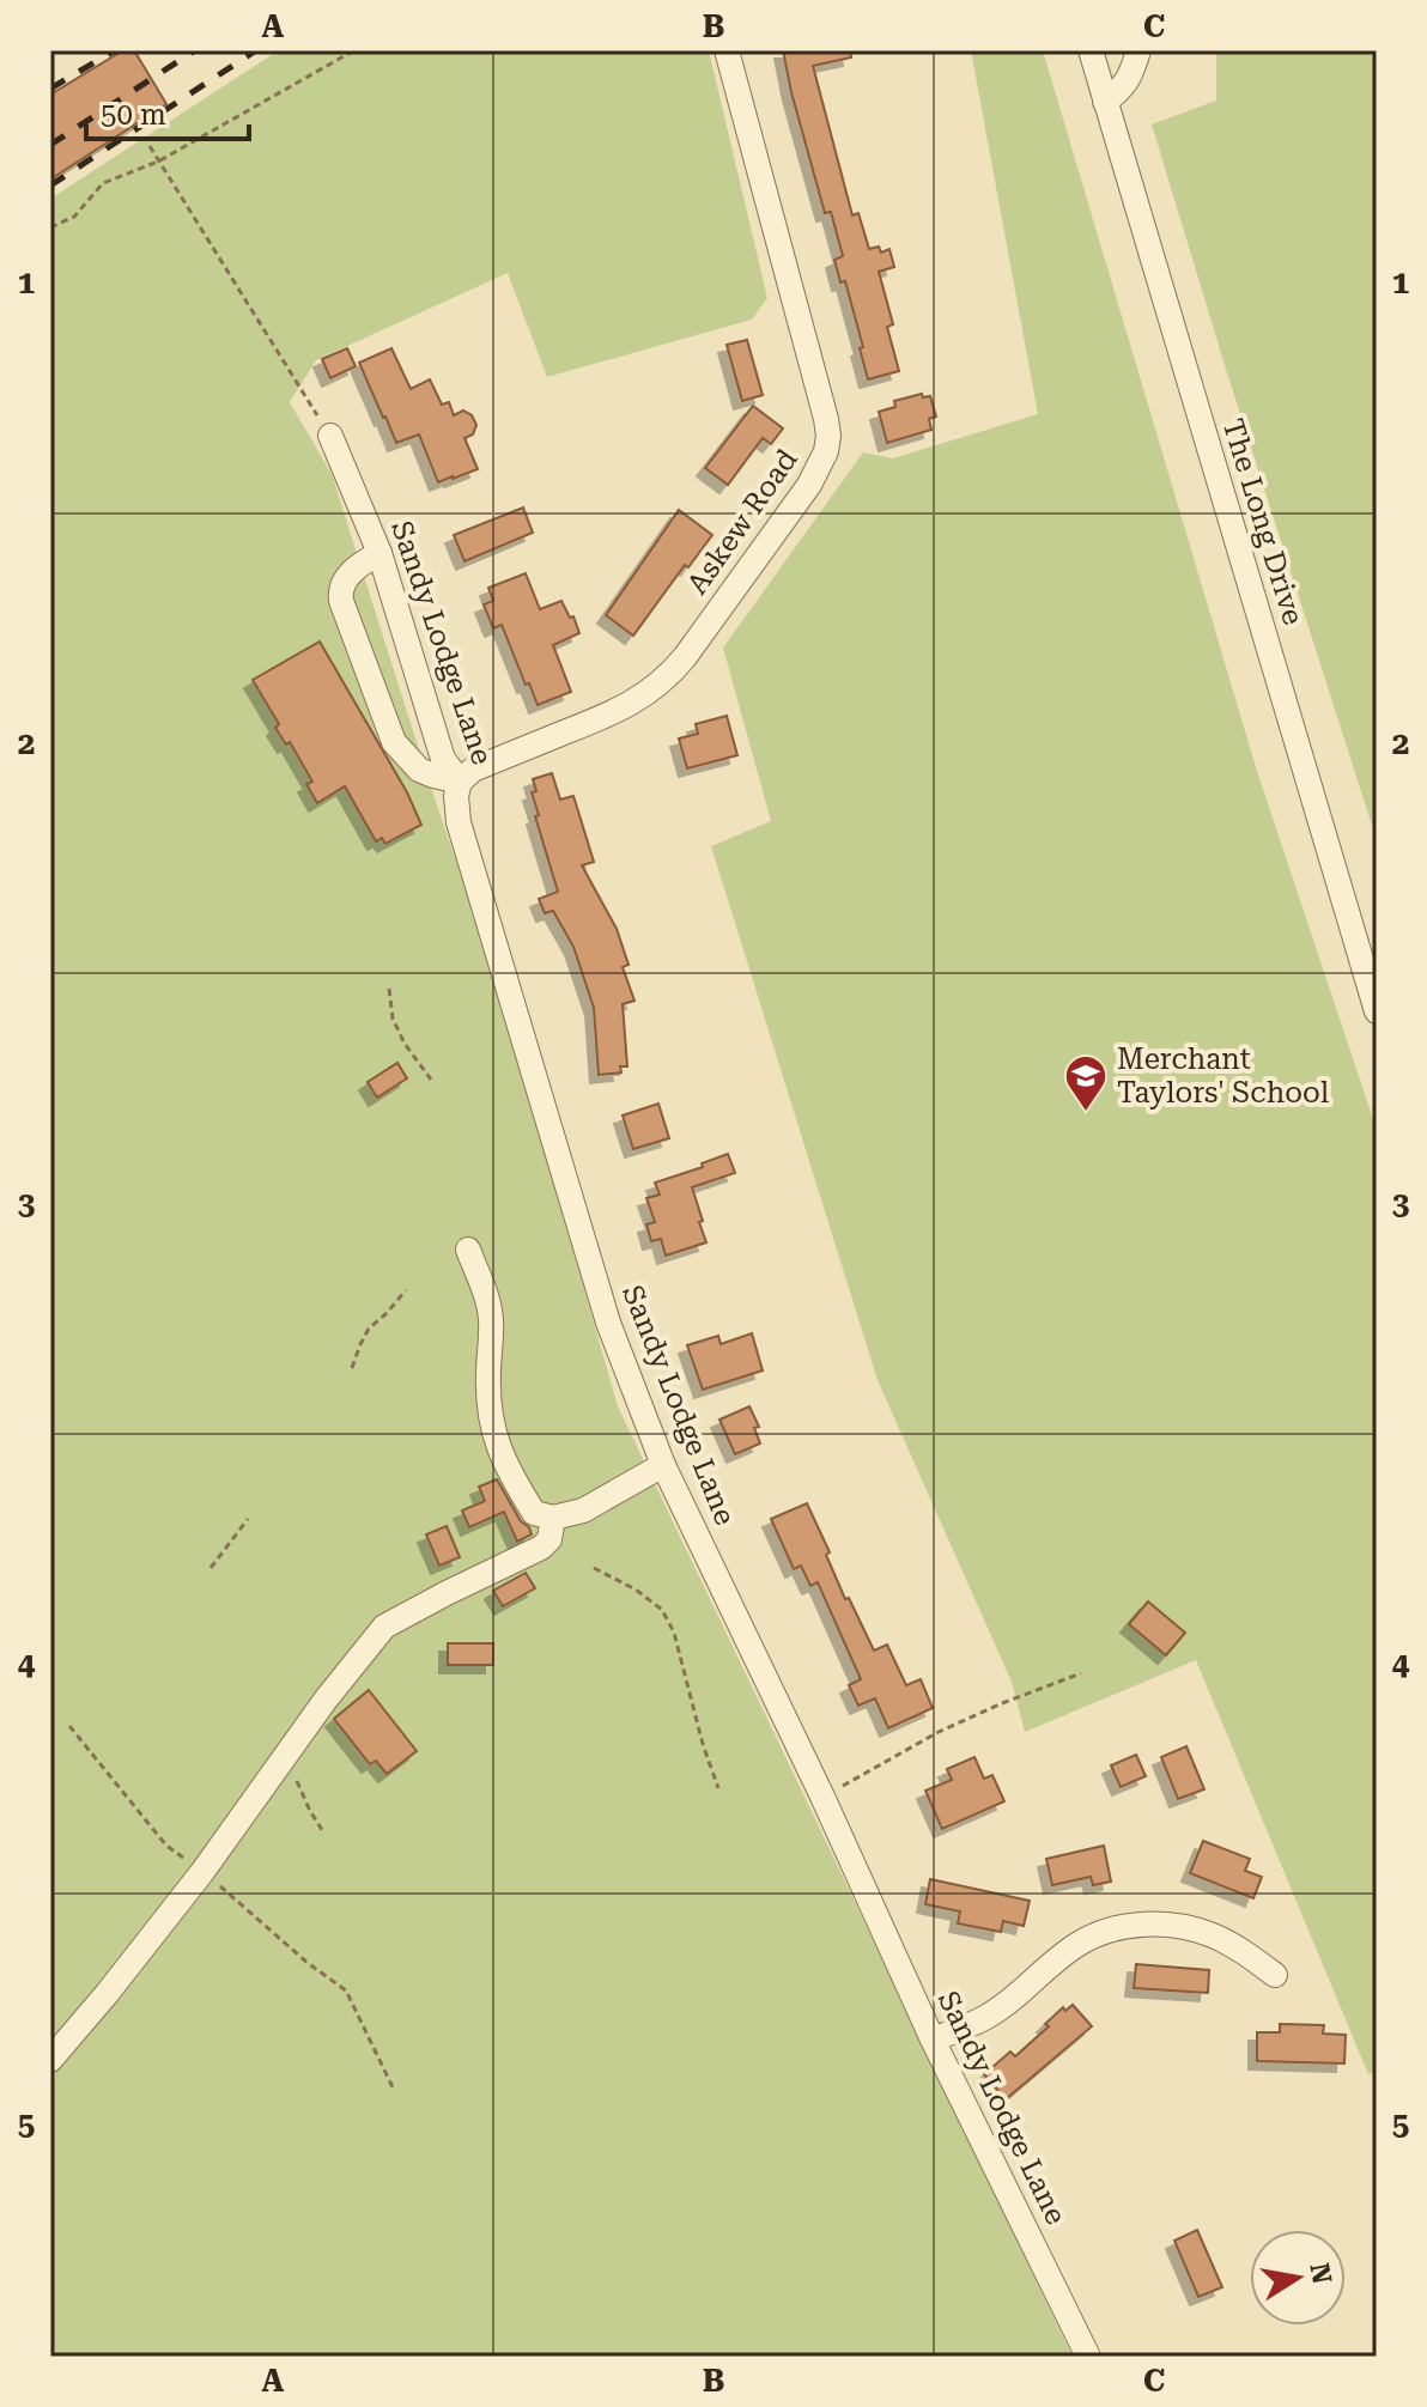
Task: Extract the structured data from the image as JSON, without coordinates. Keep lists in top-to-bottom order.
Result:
{
  "streets": {
    "street": ["Askew Road", "The Long Drive", "Sandy Lodge Lane"]
  },
  "crossings": [
    ["Askew Road", "Sandy Lodge Lane"]
  ],
  "places": {
    "school or university": ["Merchant Taylors' School"]
  },
  "scale_bar": "50 m",
  "north": "right",
  "grid": {
    "columns": ["A", "B", "C"],
    "rows": [
      "1",
      "2",
      "3",
      "4",
      "5"
    ]
  }
}
